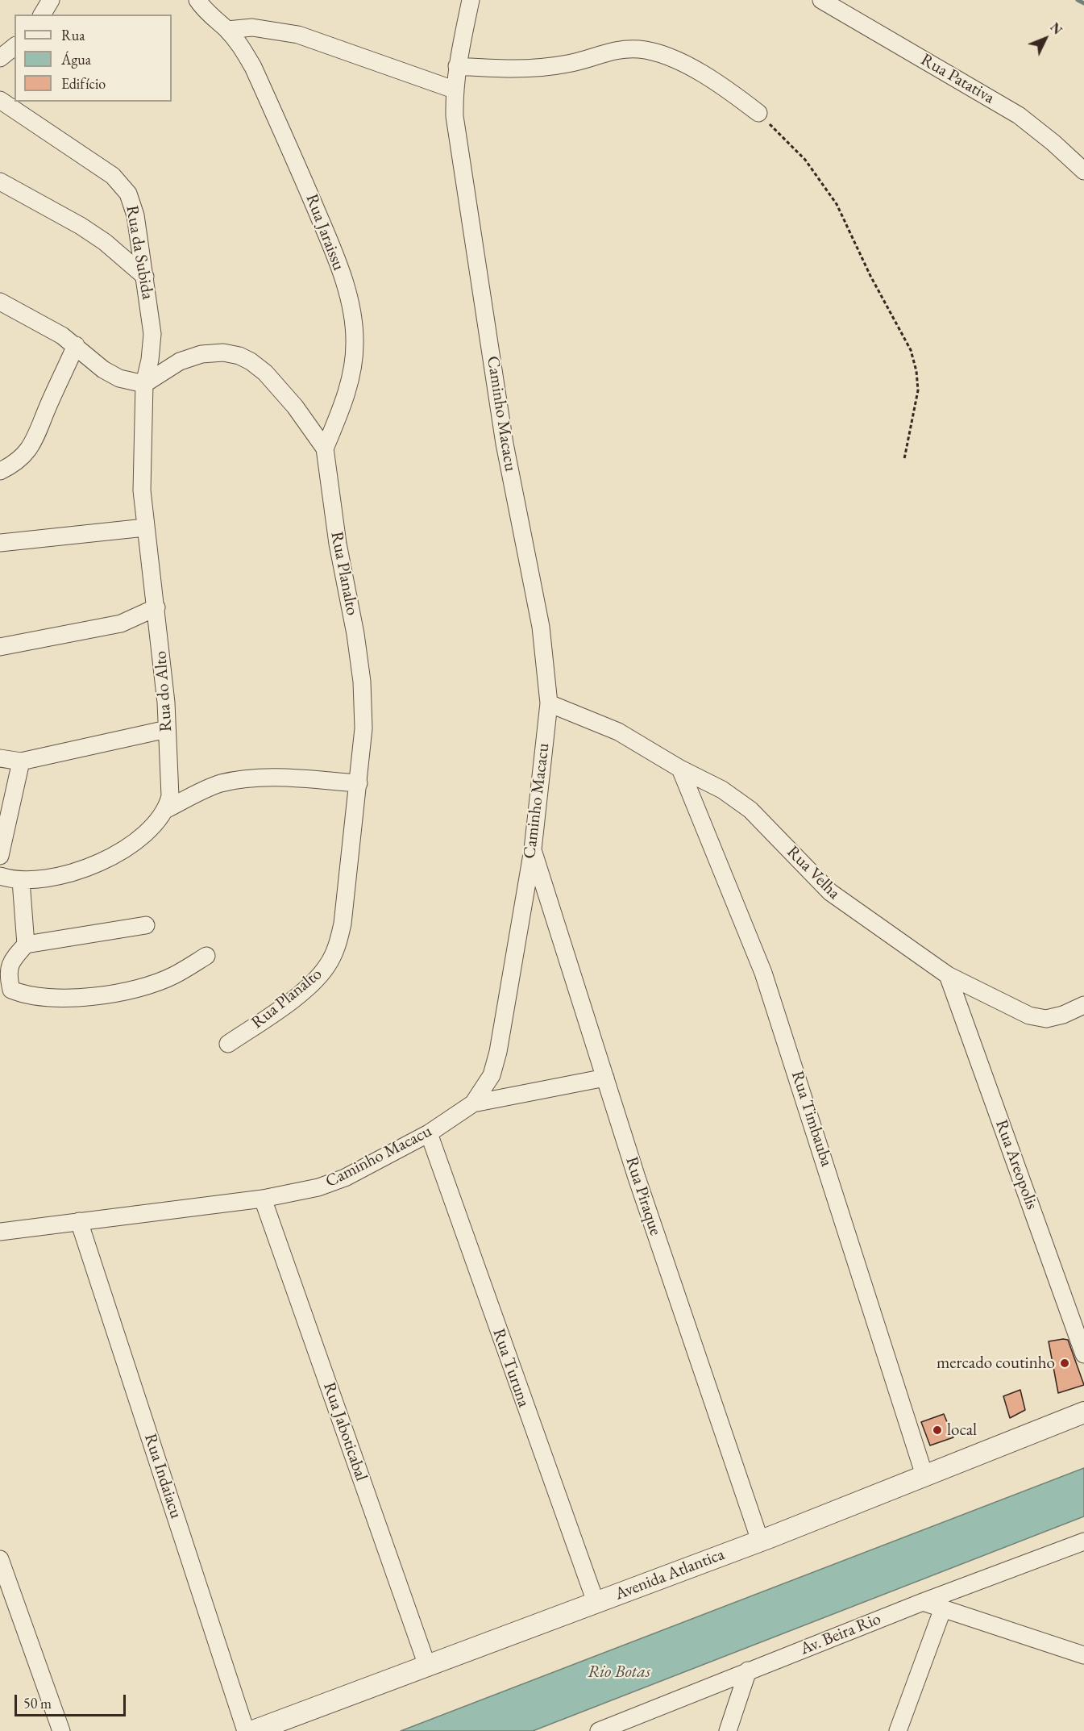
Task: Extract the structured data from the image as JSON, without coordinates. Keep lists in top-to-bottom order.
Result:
{
  "streets": {
    "street": [
      "Rua Patativa",
      "Rua Jaraissu",
      "Rua da Subida",
      "Caminho Macacu",
      "Rua Planalto",
      "Rua do Alto",
      "Rua Velha",
      "Rua Timbauba",
      "Rua Areopolis",
      "Rua Piraque",
      "Rua Turuna",
      "Rua Jaboticabal",
      "Rua Indaiacu",
      "Avenida Atlantica",
      "Av. Beira Rio"
    ]
  },
  "crossings": [
    ["Rua Jaraissu", "Rua Planalto"],
    ["Rua da Subida", "Rua Planalto"],
    ["Rua da Subida", "Rua do Alto"],
    ["Caminho Macacu", "Rua Velha"],
    ["Caminho Macacu", "Rua Piraque"],
    ["Caminho Macacu", "Rua Turuna"],
    ["Caminho Macacu", "Rua Jaboticabal"],
    ["Caminho Macacu", "Rua Indaiacu"],
    ["Rua Planalto", "Rua do Alto"],
    ["Rua Velha", "Rua Timbauba"],
    ["Rua Velha", "Rua Areopolis"],
    ["Rua Timbauba", "Avenida Atlantica"],
    ["Rua Piraque", "Avenida Atlantica"],
    ["Rua Turuna", "Avenida Atlantica"],
    ["Rua Jaboticabal", "Avenida Atlantica"]
  ],
  "water": ["Rio Botas"],
  "places": ["mercado coutinho", "local"],
  "legend": ["Rua", "Água", "Edifício"],
  "scale_bar": "50 m",
  "north": "top right"
}
